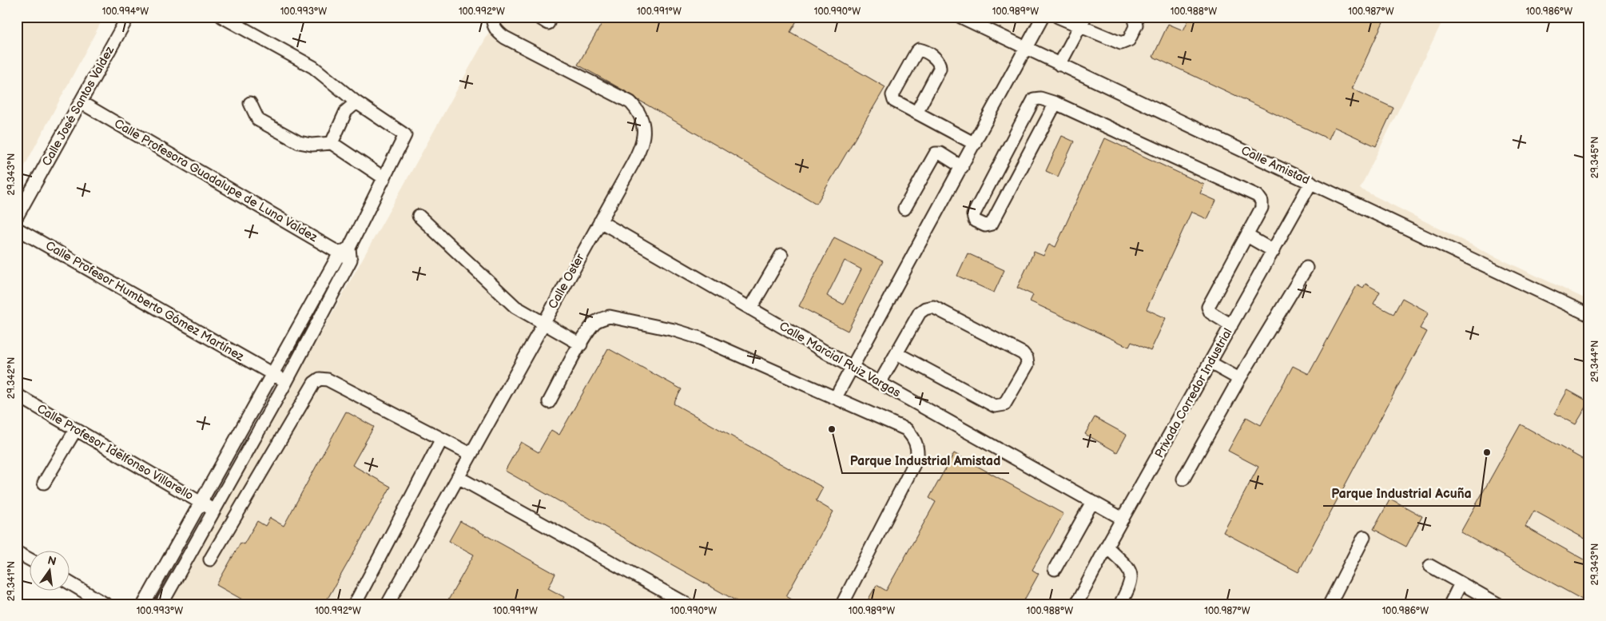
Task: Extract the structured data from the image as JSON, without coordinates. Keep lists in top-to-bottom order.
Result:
{
  "streets": {
    "street": [
      "Calle José Santos Valdez",
      "Calle Amistad",
      "Calle Profesora Guadalupe de Luna Valdez",
      "Calle Oster",
      "Calle Profesor Humberto Gómez Martínez",
      "Calle Marcial Ruiz Vargas",
      "Privada Corredor Industrial",
      "Calle Profesor Idelfonso Villarello"
    ]
  },
  "crossings": [
    ["Calle José Santos Valdez", "Calle Profesora Guadalupe de Luna Valdez"],
    ["Calle Amistad", "Privada Corredor Industrial"],
    ["Calle Oster", "Calle Marcial Ruiz Vargas"],
    ["Calle Marcial Ruiz Vargas", "Privada Corredor Industrial"]
  ],
  "places": ["Parque Industrial Amistad", "Parque Industrial Acuña"],
  "north": "top",
  "coordinates": [
    "100.994°W",
    "100.993°W",
    "100.992°W",
    "100.991°W",
    "100.990°W",
    "100.989°W",
    "100.988°W",
    "100.987°W",
    "100.986°W",
    "29.345°N",
    "29.343°N",
    "29.344°N",
    "29.342°N",
    "29.341°N"
  ]
}
